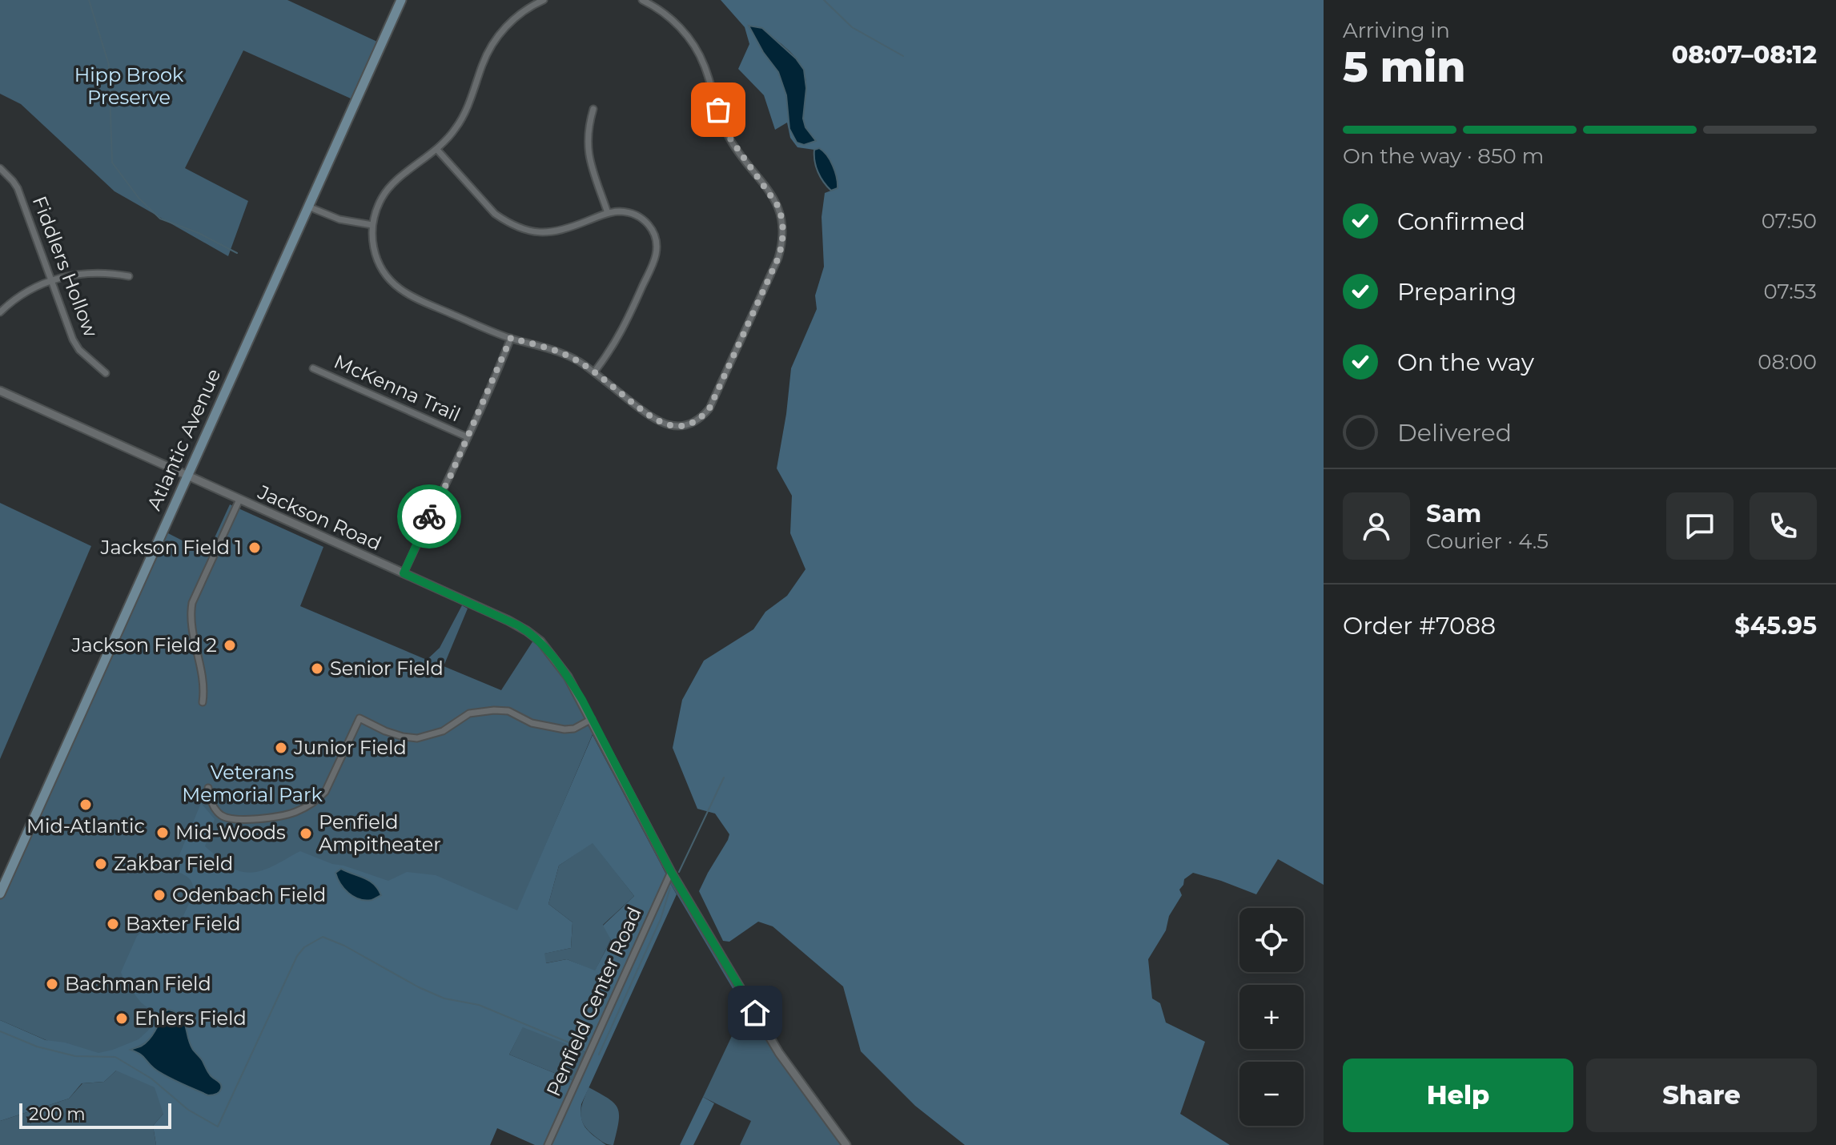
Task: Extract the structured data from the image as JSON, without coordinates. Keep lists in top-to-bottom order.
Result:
{
  "streets": {
    "main road": ["Atlantic Avenue"],
    "street": [
      "Fiddlers Hollow",
      "McKenna Trail",
      "Jackson Road",
      "Penfield Center Road"
    ]
  },
  "crossings": [
    ["Atlantic Avenue", "Jackson Road"],
    ["Jackson Road", "Penfield Center Road"]
  ],
  "parks": ["Hipp Brook Preserve", "Veterans Memorial Park"],
  "places": [
    "Jackson Field 1",
    "Jackson Field 2",
    "Senior Field",
    "Junior Field",
    "Mid-Atlantic",
    "Mid-Woods",
    "Penfield Ampitheater",
    "Zakbar Field",
    "Odenbach Field",
    "Baxter Field",
    "Bachman Field",
    "Ehlers Field"
  ],
  "scale_bar": "200 m",
  "page": {
    "heading": ["5 min", "Arriving in", "08:07–08:12"],
    "panel": [
      "Sam",
      "Courier · 4.5",
      "Order #7088",
      "$45.95"
    ],
    "bar": "On the way · 850 m",
    "list": [
      ["Confirmed", "07:50"],
      ["Preparing", "07:53"],
      ["On the way", "08:00"],
      "Delivered"
    ],
    "map_buttons": ["+", "−"],
    "buttons": ["Help", "Share"],
    "scale": "200 m"
  }
}
